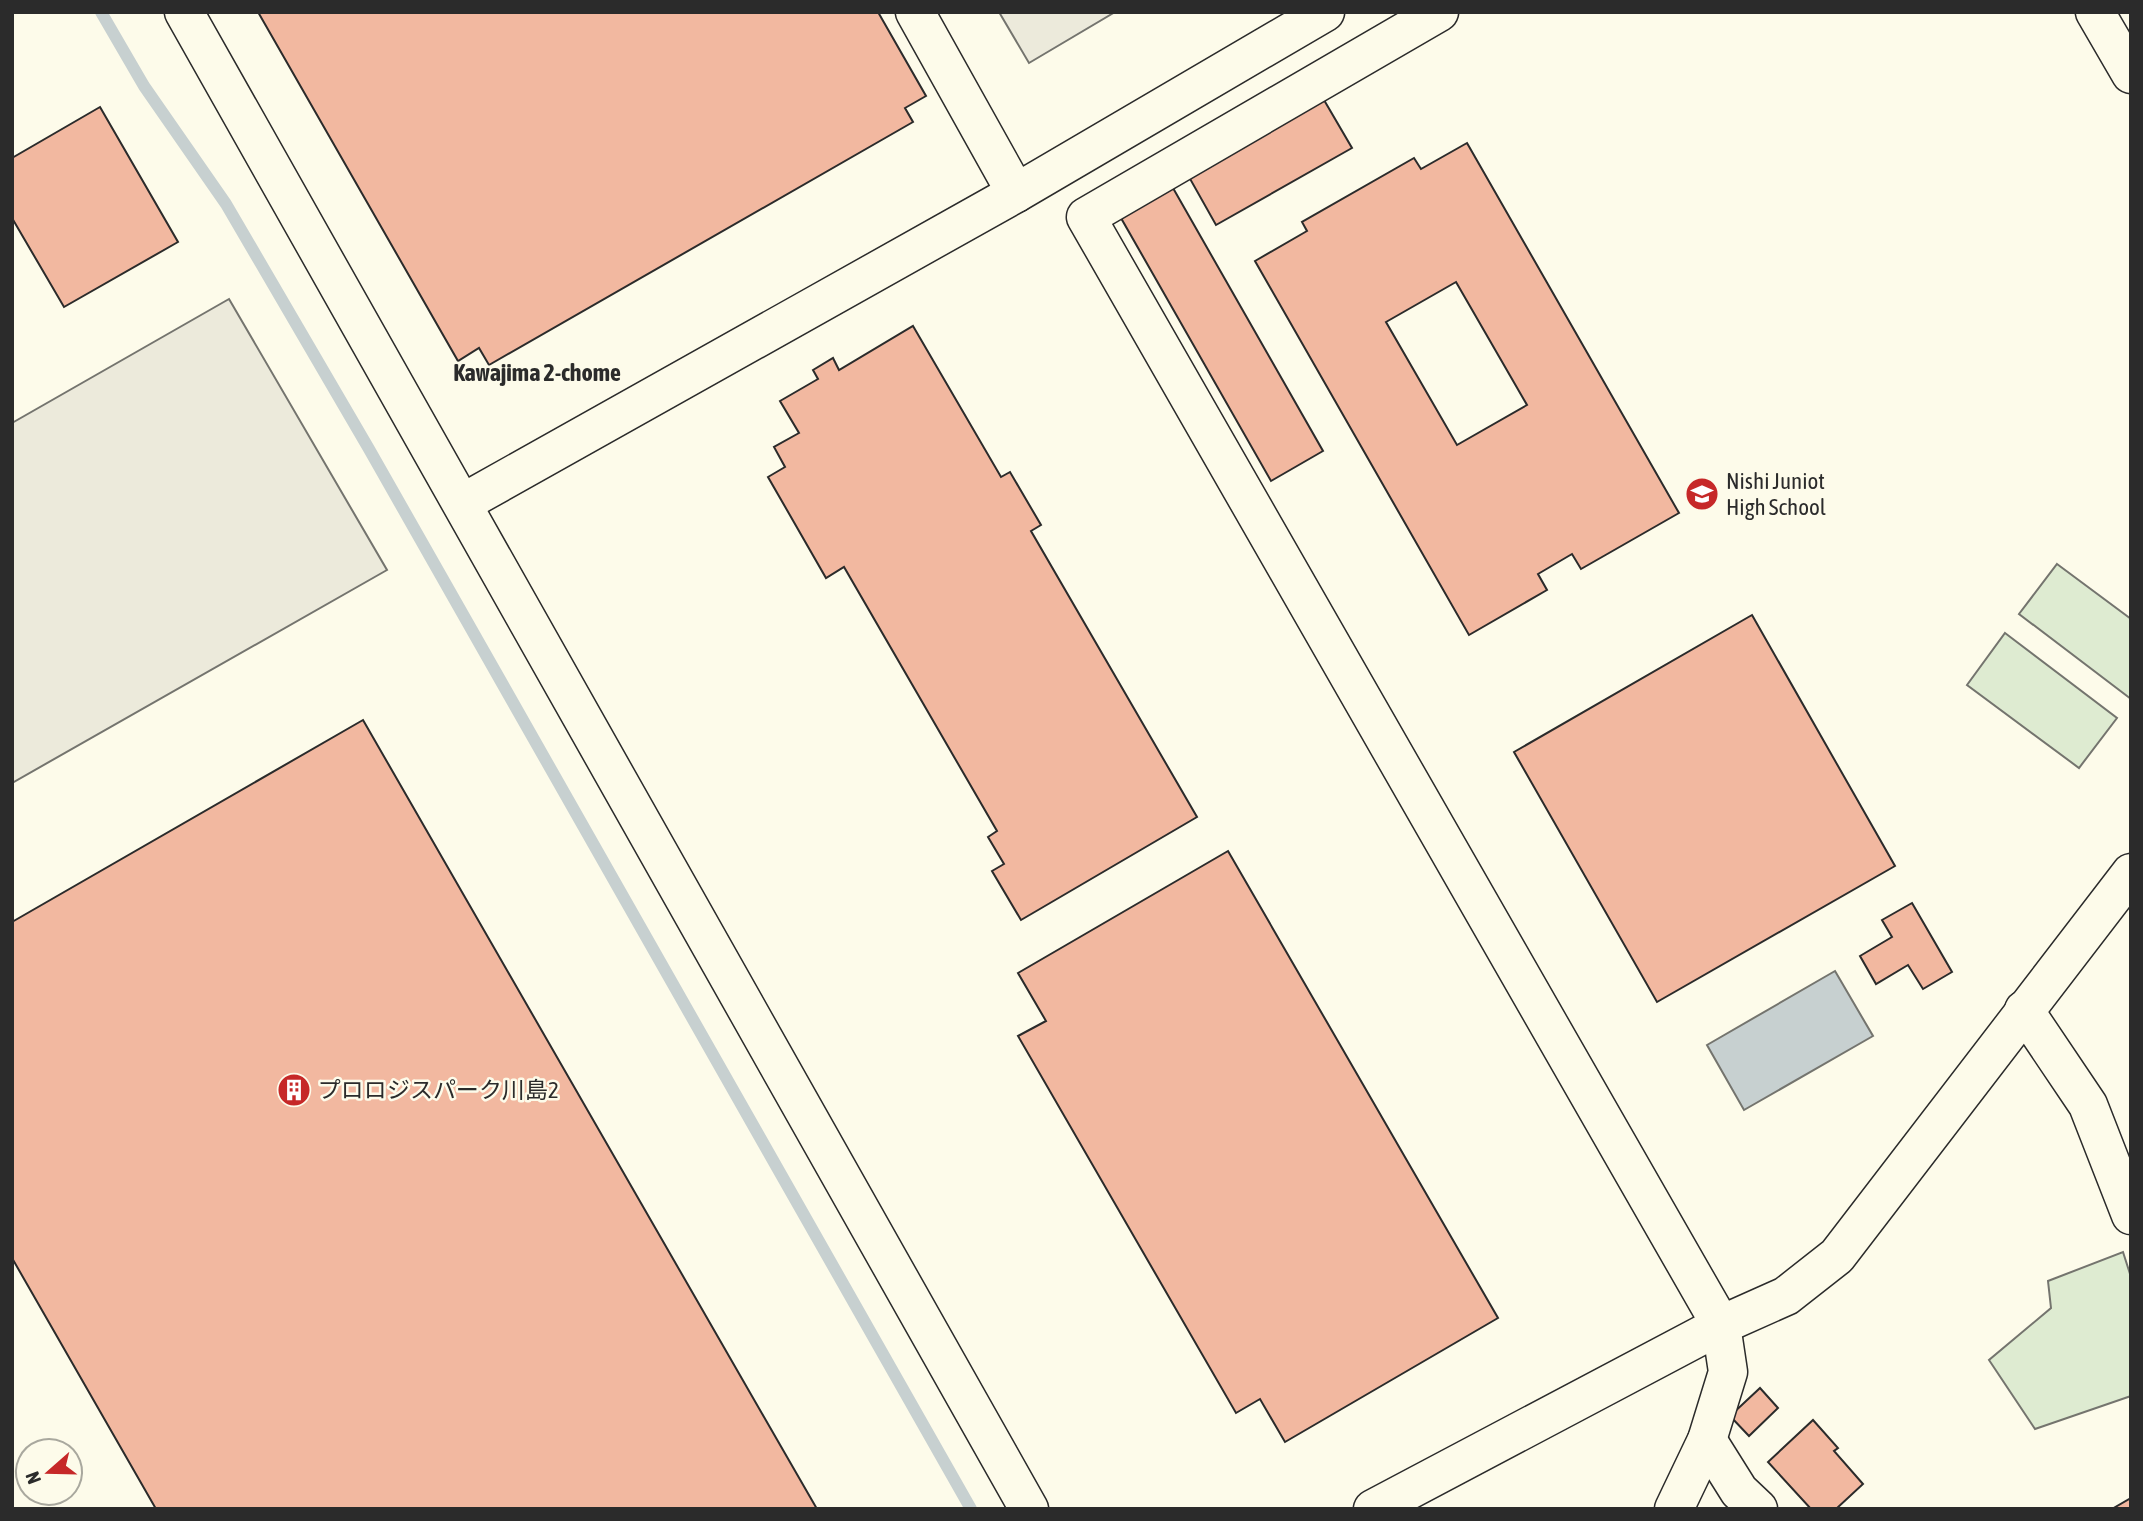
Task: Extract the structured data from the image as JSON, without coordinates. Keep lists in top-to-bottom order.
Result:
{
  "districts": ["Kawajima 2-chome"],
  "places": {
    "school or university": ["Nishi Juniot High School"],
    "building": ["プロロジスパーク川島2"]
  },
  "north": "left"
}
